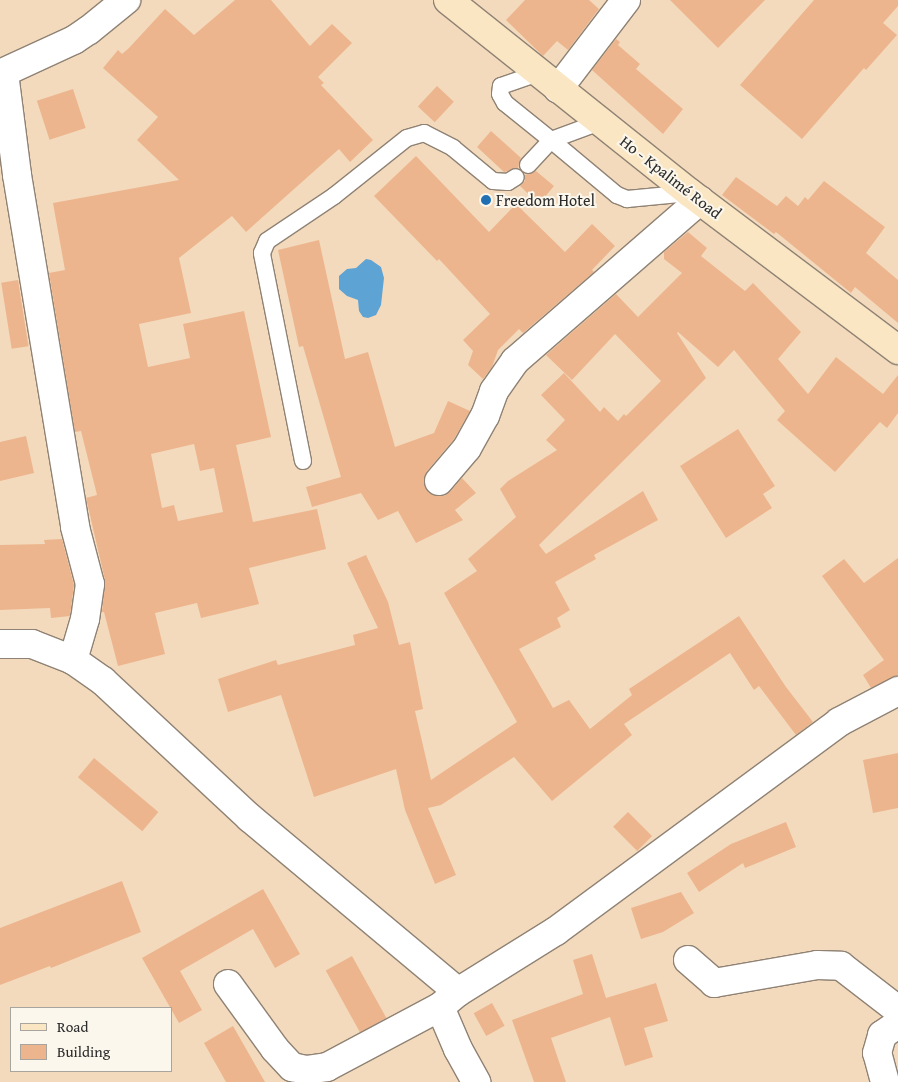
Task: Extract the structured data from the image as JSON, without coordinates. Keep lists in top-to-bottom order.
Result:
{
  "streets": {
    "main road": ["Ho - Kpalimé Road"]
  },
  "places": ["Freedom Hotel"],
  "legend": ["Road", "Building"]
}
